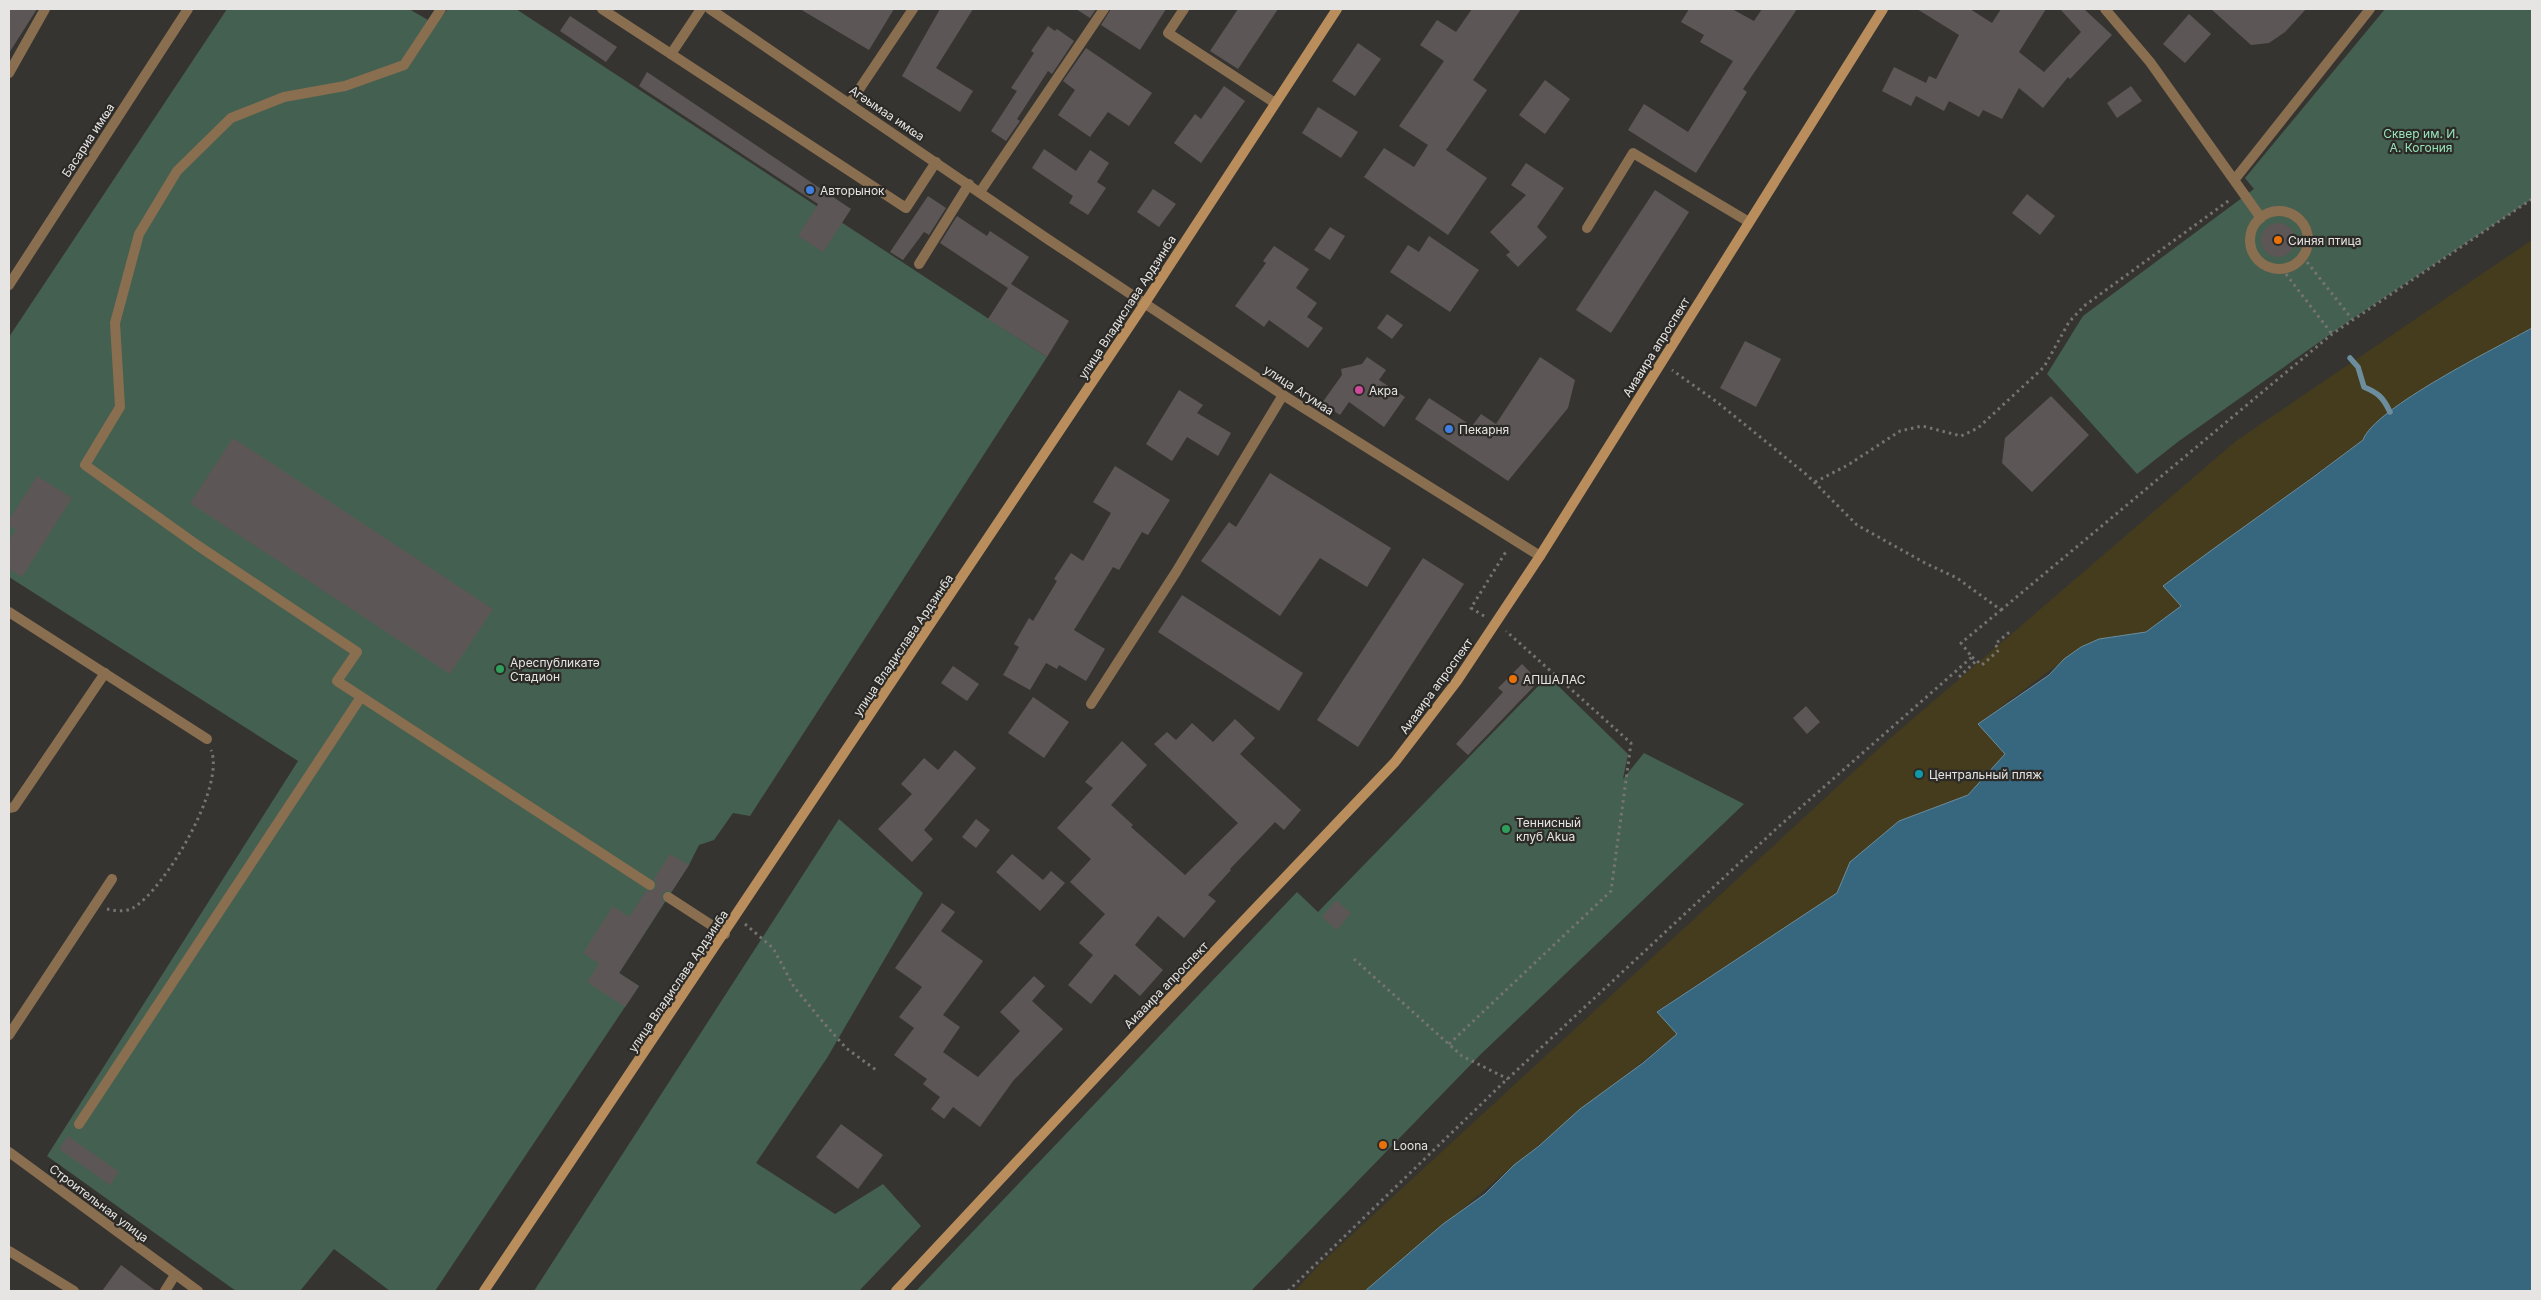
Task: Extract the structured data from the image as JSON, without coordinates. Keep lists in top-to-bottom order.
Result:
{
  "streets": {
    "main road": ["улица Владислава Ардзинба", "Аиааира апроспект"],
    "street": [
      "Агәымаа имҩа",
      "Басариа имҩа",
      "улица Агумаа",
      "Строительная улица"
    ]
  },
  "crossings": [
    ["Агәымаа имҩа", "улица Агумаа"],
    ["улица Владислава Ардзинба", "улица Агумаа"],
    ["Аиааира апроспект", "улица Агумаа"]
  ],
  "parks": ["Сквер им. И. А. Когония"],
  "places": [
    "Авторынок",
    "Синяя птица",
    "Акра",
    "Пекарня",
    "Ареспубликатә Стадион",
    "АПШАЛАС",
    "Центральный пляж",
    "Теннисный клуб Akua",
    "Loona"
  ]
}
